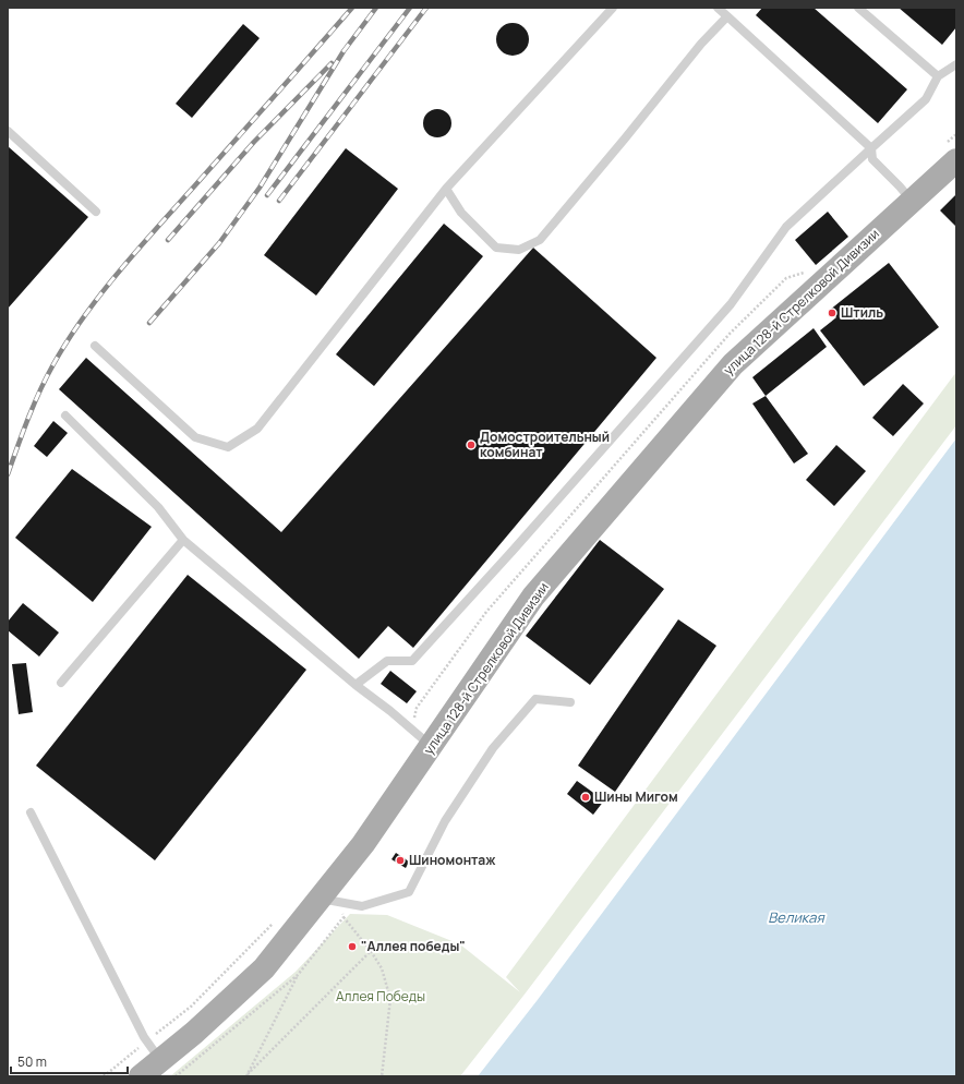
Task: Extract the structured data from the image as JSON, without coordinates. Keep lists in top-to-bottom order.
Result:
{
  "streets": {
    "main road": ["улица 128-й Стрелковой Дивизии"]
  },
  "water": ["Великая"],
  "parks": ["Аллея Победы"],
  "places": [
    "Штиль",
    "Домостроительный комбинат",
    "Шины Мигом",
    "Шиномонтаж",
    "\"Аллея победы\""
  ],
  "scale_bar": "50 m"
}
